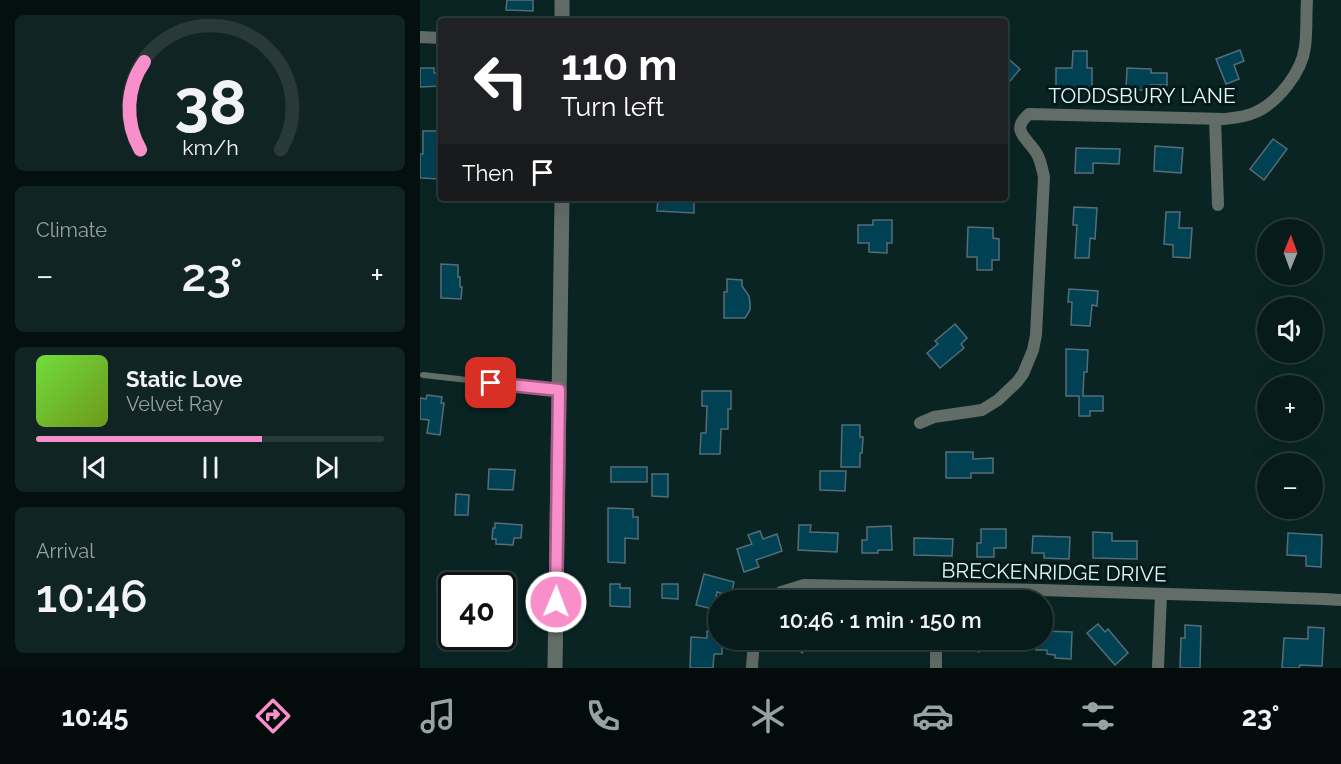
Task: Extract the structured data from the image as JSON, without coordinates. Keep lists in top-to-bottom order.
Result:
{
  "streets": {
    "street": ["TODDSBURY LANE", "BRECKENRIDGE DRIVE"]
  },
  "north": "top",
  "page": {
    "turn": ["110 m", "Turn left"],
    "then": "Then",
    "tile": [
      "Climate",
      ["Arrival", "10:46"]
    ],
    "map_buttons": ["+", "−"],
    "heat": ["−", "23°", "+"],
    "song": ["Static Love", "Velvet Ray"],
    "limit": "40",
    "trip": "10:46 · 1 min · 150 m",
    "tabs": ["10:45", "23°"],
    "gauge": ["38", "km/h"]
  }
}
